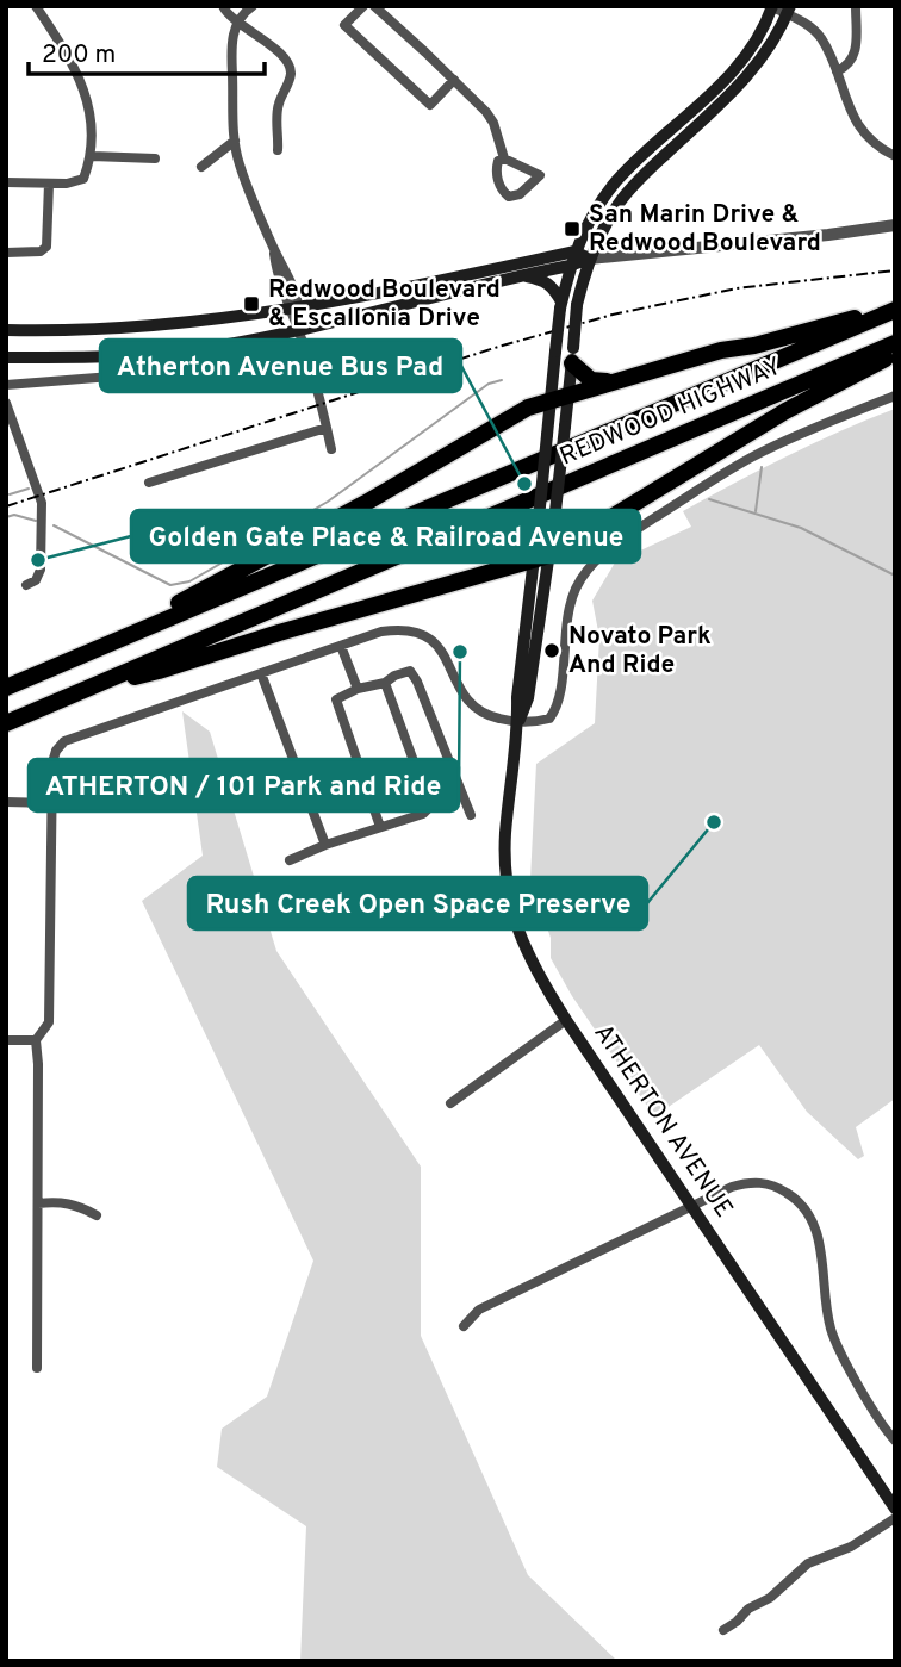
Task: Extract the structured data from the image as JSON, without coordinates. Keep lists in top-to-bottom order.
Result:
{
  "streets": {
    "highway": ["REDWOOD HIGHWAY"],
    "main road": ["ATHERTON AVENUE"]
  },
  "places": {
    "transit": ["San Marin Drive & Redwood Boulevard", "Redwood Boulevard & Escallonia Drive"],
    "other": [
      "Atherton Avenue Bus Pad",
      "Golden Gate Place & Railroad Avenue",
      "Novato Park And Ride",
      "ATHERTON / 101 Park and Ride",
      "Rush Creek Open Space Preserve"
    ]
  },
  "scale_bar": "200 m"
}
